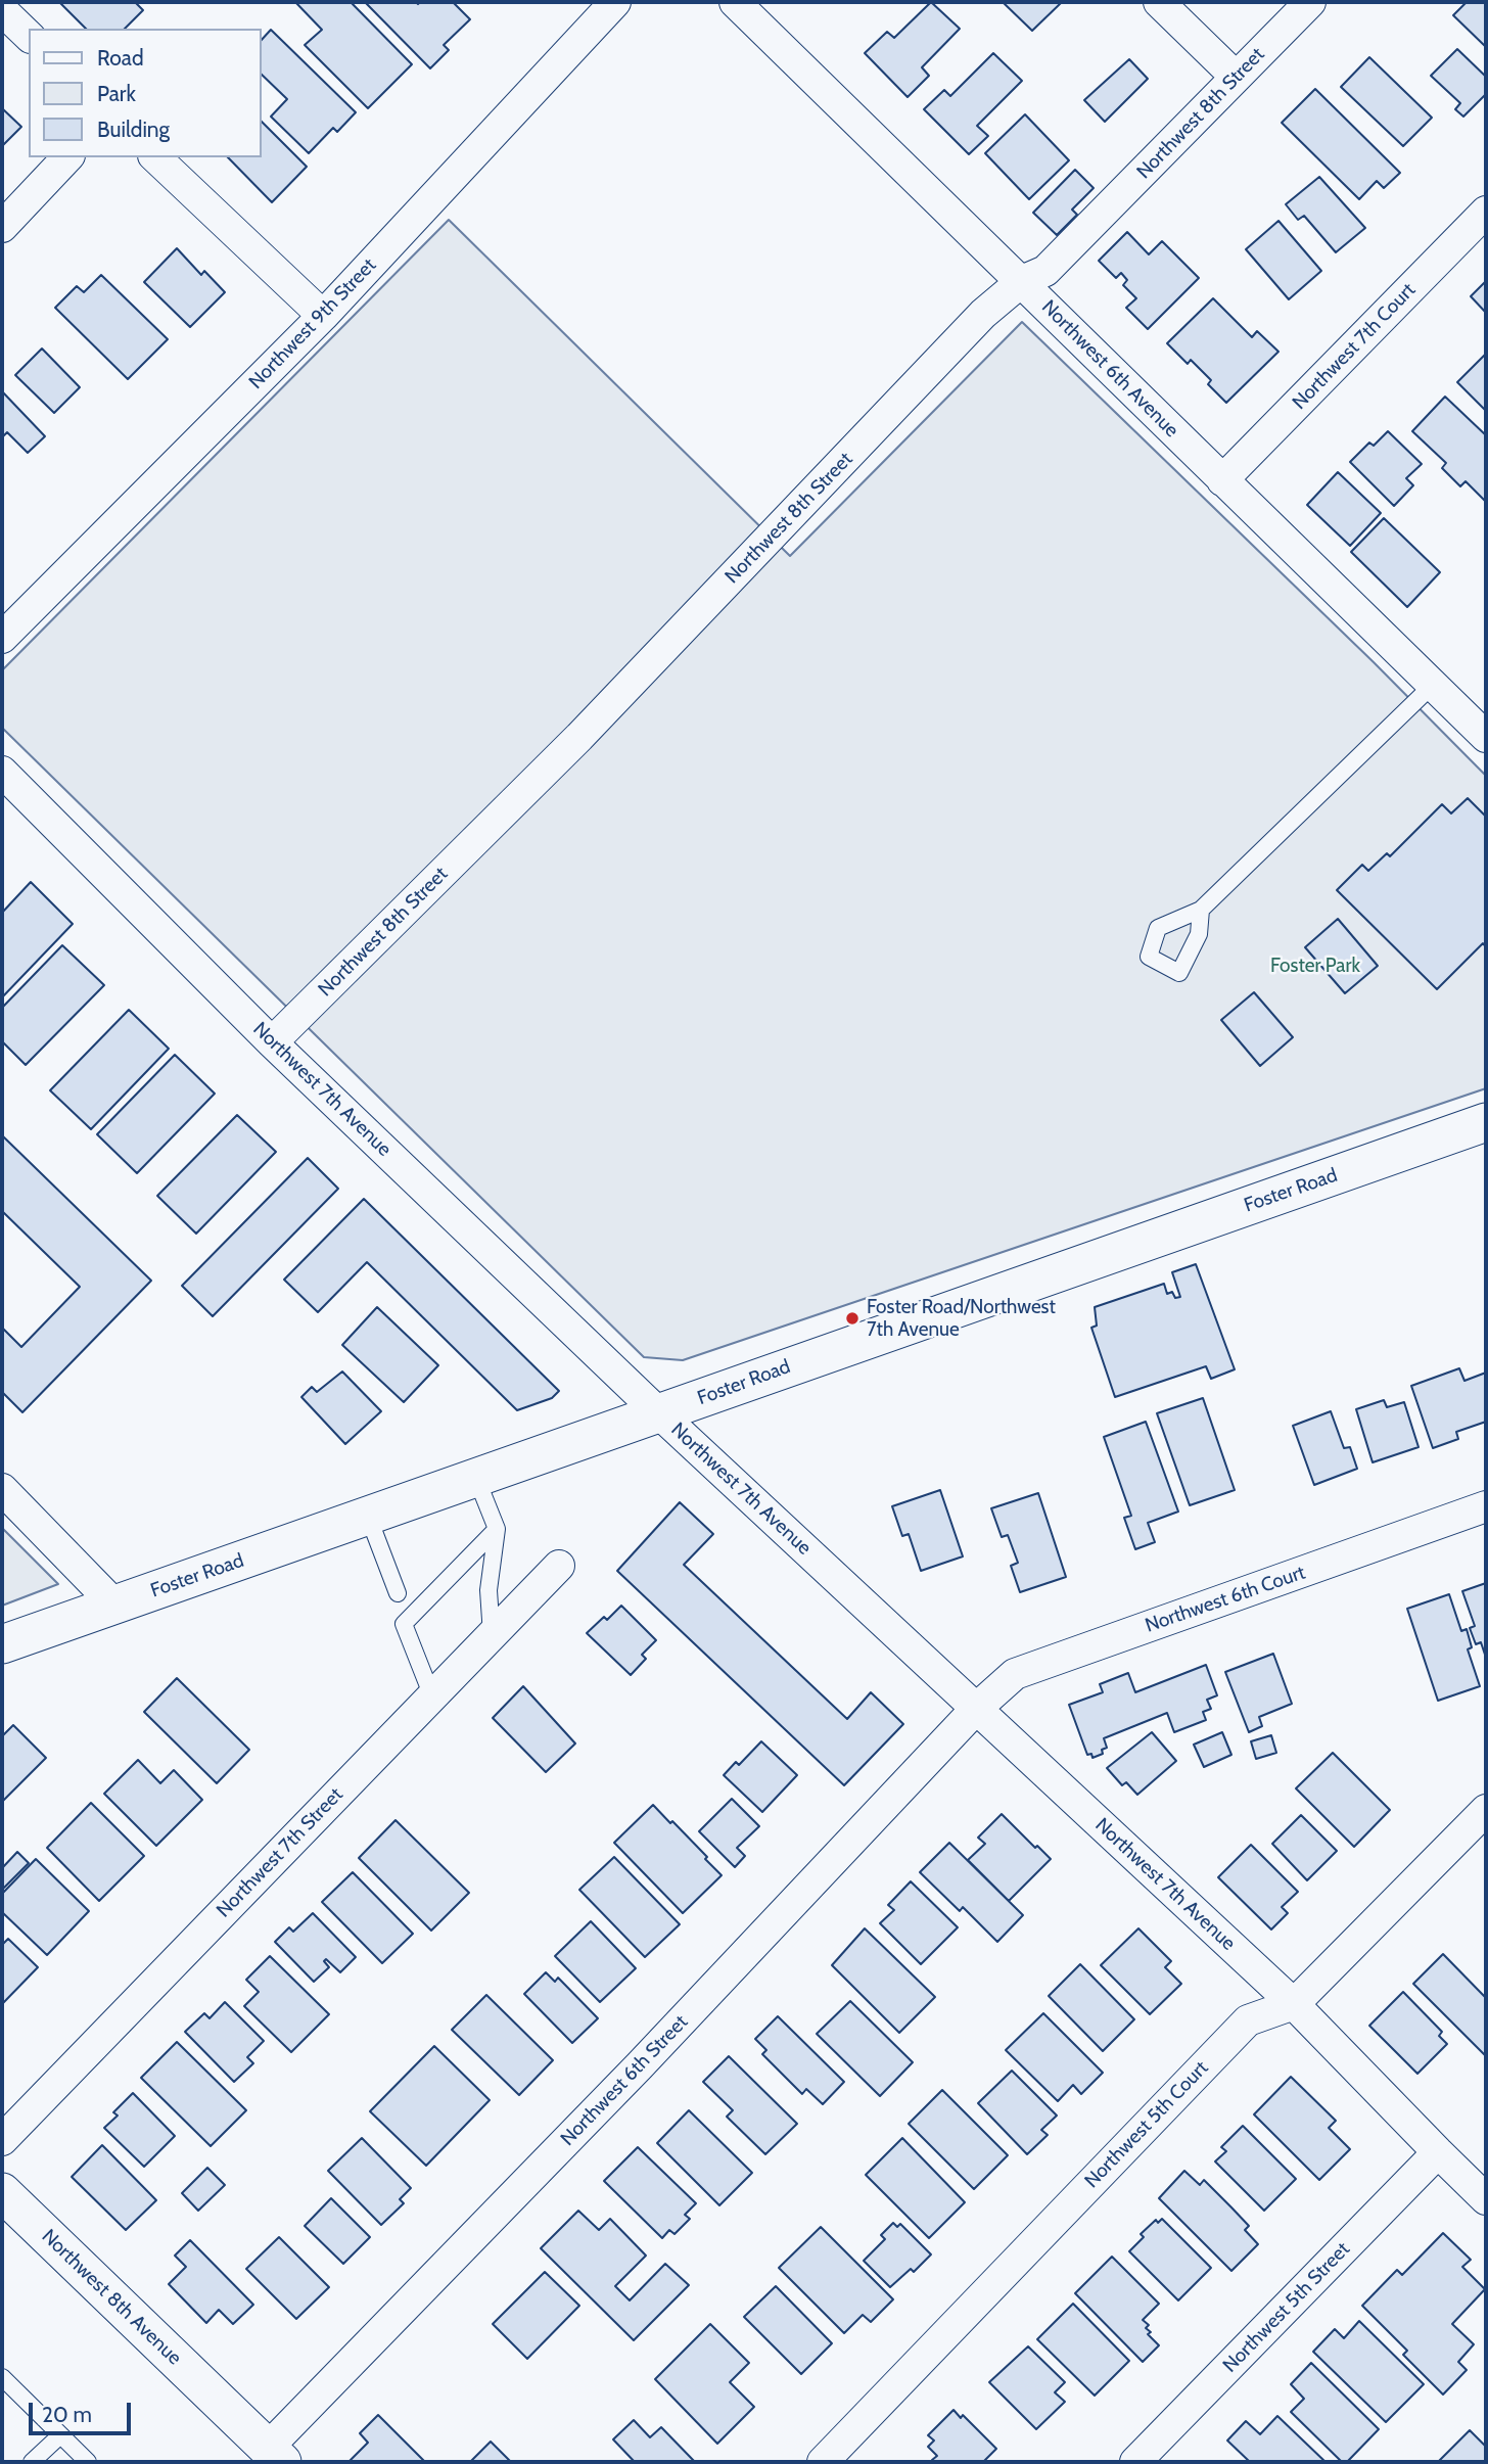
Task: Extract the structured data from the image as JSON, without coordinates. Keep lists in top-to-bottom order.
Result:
{
  "streets": {
    "street": [
      "Northwest 8th Street",
      "Northwest 9th Street",
      "Northwest 7th Court",
      "Northwest 6th Avenue",
      "Northwest 7th Avenue",
      "Foster Road",
      "Northwest 6th Court",
      "Northwest 7th Street",
      "Northwest 6th Street",
      "Northwest 5th Court",
      "Northwest 8th Avenue",
      "Northwest 5th Street"
    ]
  },
  "crossings": [
    ["Northwest 8th Street", "Northwest 6th Avenue"],
    ["Northwest 8th Street", "Northwest 7th Avenue"],
    ["Northwest 7th Court", "Northwest 6th Avenue"],
    ["Northwest 7th Avenue", "Foster Road"],
    ["Northwest 7th Avenue", "Northwest 6th Court"],
    ["Northwest 7th Avenue", "Northwest 6th Street"],
    ["Northwest 7th Avenue", "Northwest 5th Court"],
    ["Northwest 7th Avenue", "Northwest 5th Street"],
    ["Northwest 6th Court", "Northwest 6th Street"],
    ["Northwest 6th Street", "Northwest 8th Avenue"]
  ],
  "parks": ["Foster Park"],
  "places": ["Foster Road/Northwest 7th Avenue"],
  "legend": ["Road", "Park", "Building"],
  "scale_bar": "20 m"
}
